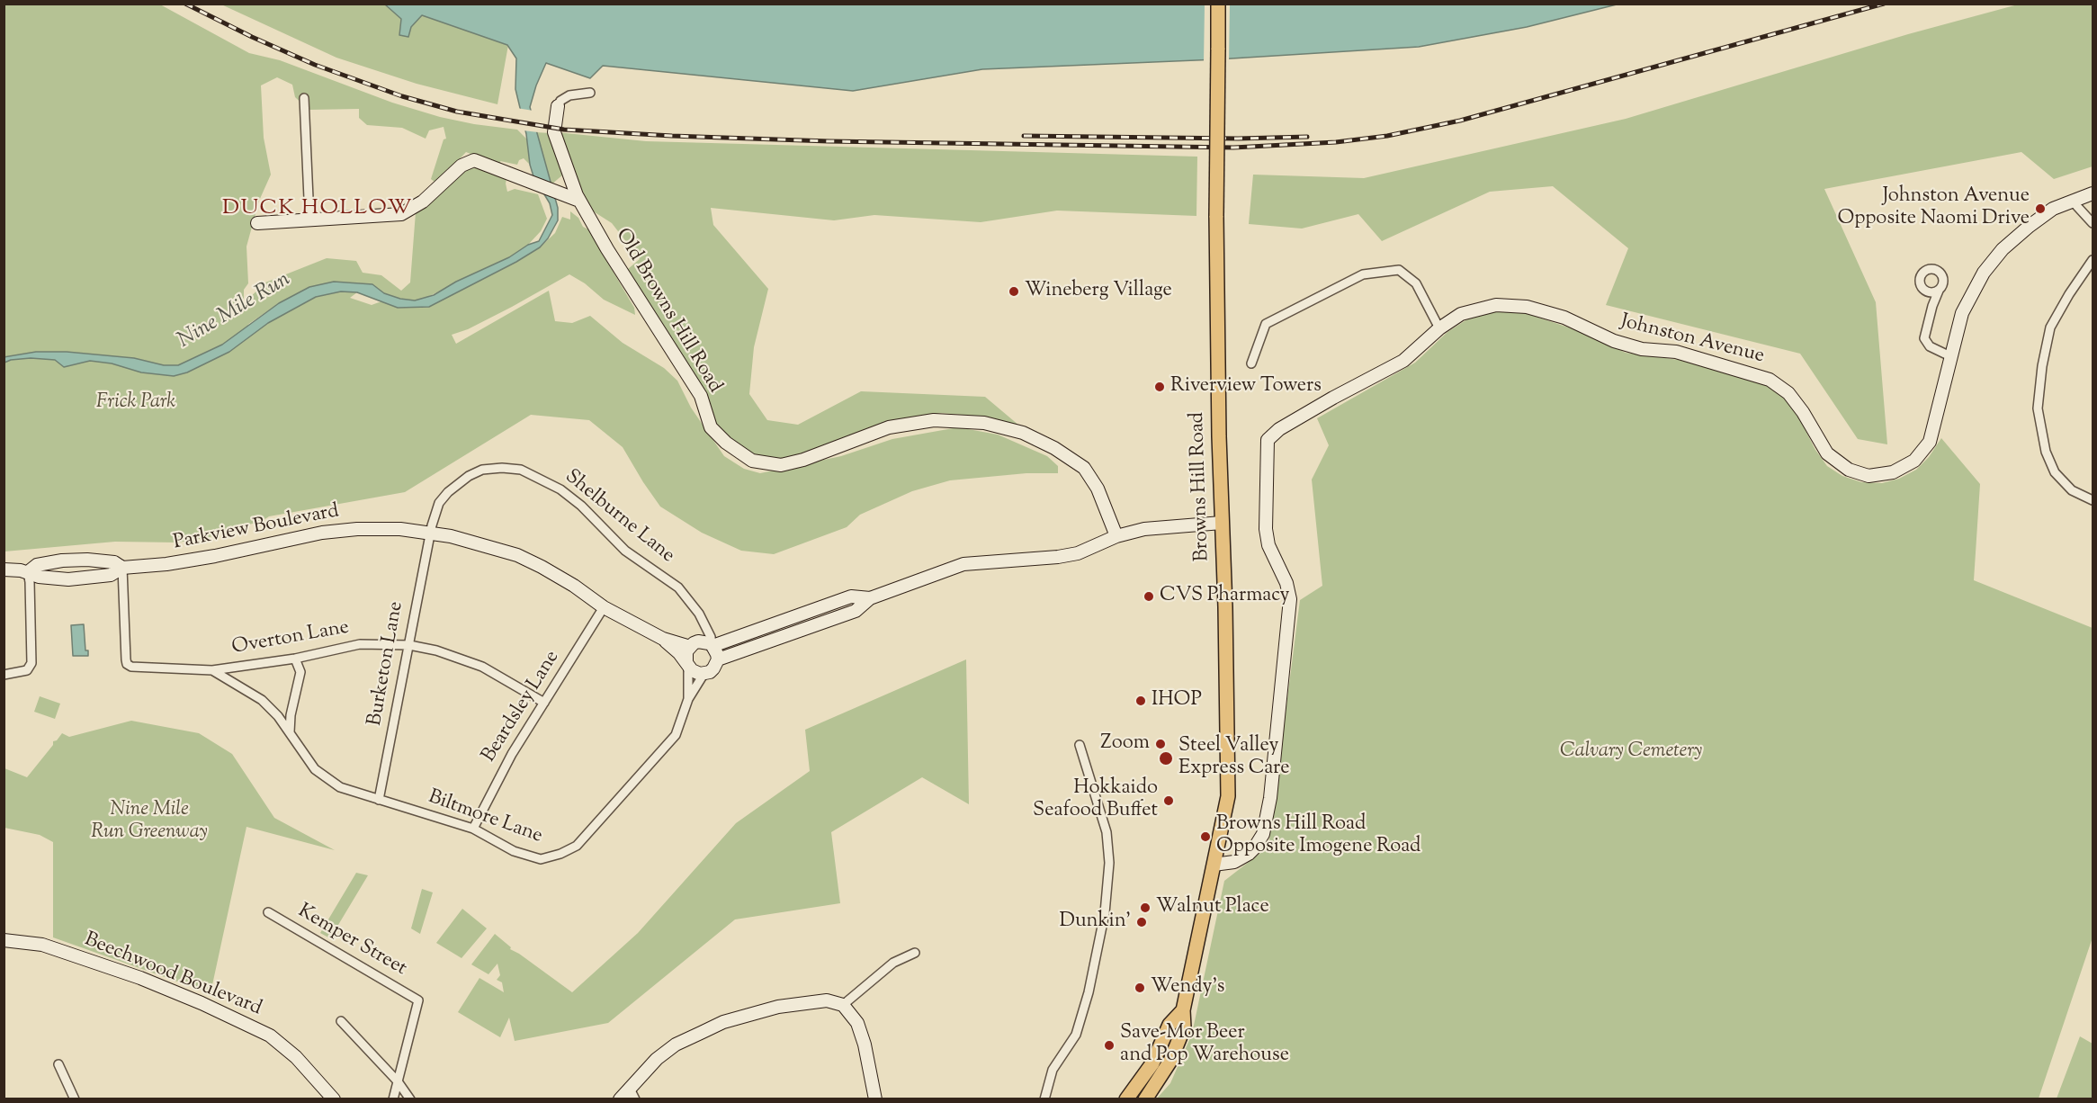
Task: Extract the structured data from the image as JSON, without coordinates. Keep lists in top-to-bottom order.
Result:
{
  "streets": {
    "main road": ["Browns Hill Road"],
    "street": [
      "Old Browns Hill Road",
      "Johnston Avenue",
      "Shelburne Lane",
      "Parkview Boulevard",
      "Overton Lane",
      "Burketon Lane",
      "Beardsley Lane",
      "Biltmore Lane",
      "Kemper Street",
      "Beechwood Boulevard"
    ]
  },
  "crossings": [
    ["Johnston Avenue", "Browns Hill Road"],
    ["Shelburne Lane", "Parkview Boulevard"],
    ["Shelburne Lane", "Burketon Lane"],
    ["Parkview Boulevard", "Overton Lane"],
    ["Parkview Boulevard", "Burketon Lane"],
    ["Parkview Boulevard", "Beardsley Lane"],
    ["Overton Lane", "Burketon Lane"],
    ["Overton Lane", "Beardsley Lane"],
    ["Overton Lane", "Biltmore Lane"],
    ["Burketon Lane", "Biltmore Lane"],
    ["Beardsley Lane", "Biltmore Lane"]
  ],
  "districts": ["DUCK HOLLOW"],
  "water": ["Nine Mile Run"],
  "parks": ["Frick Park", "Calvary Cemetery", "Nine Mile Run Greenway"],
  "places": [
    "Johnston Avenue Opposite Naomi Drive",
    "Wineberg Village",
    "Riverview Towers",
    "CVS Pharmacy",
    "IHOP",
    "Zoom",
    "Steel Valley Express Care",
    "Hokkaido Seafood Buffet",
    "Browns Hill Road Opposite Imogene Road",
    "Walnut Place",
    "Dunkin'",
    "Wendy's",
    "Save-Mor Beer and Pop Warehouse"
  ]
}
